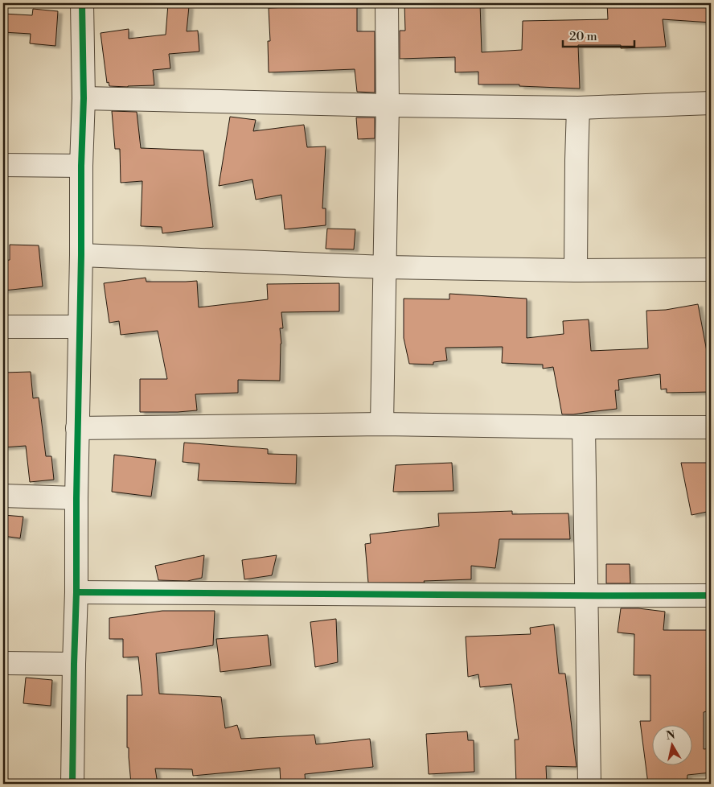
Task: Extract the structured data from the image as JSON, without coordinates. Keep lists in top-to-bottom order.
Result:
{
  "scale_bar": "20 m",
  "north": "top"
}
